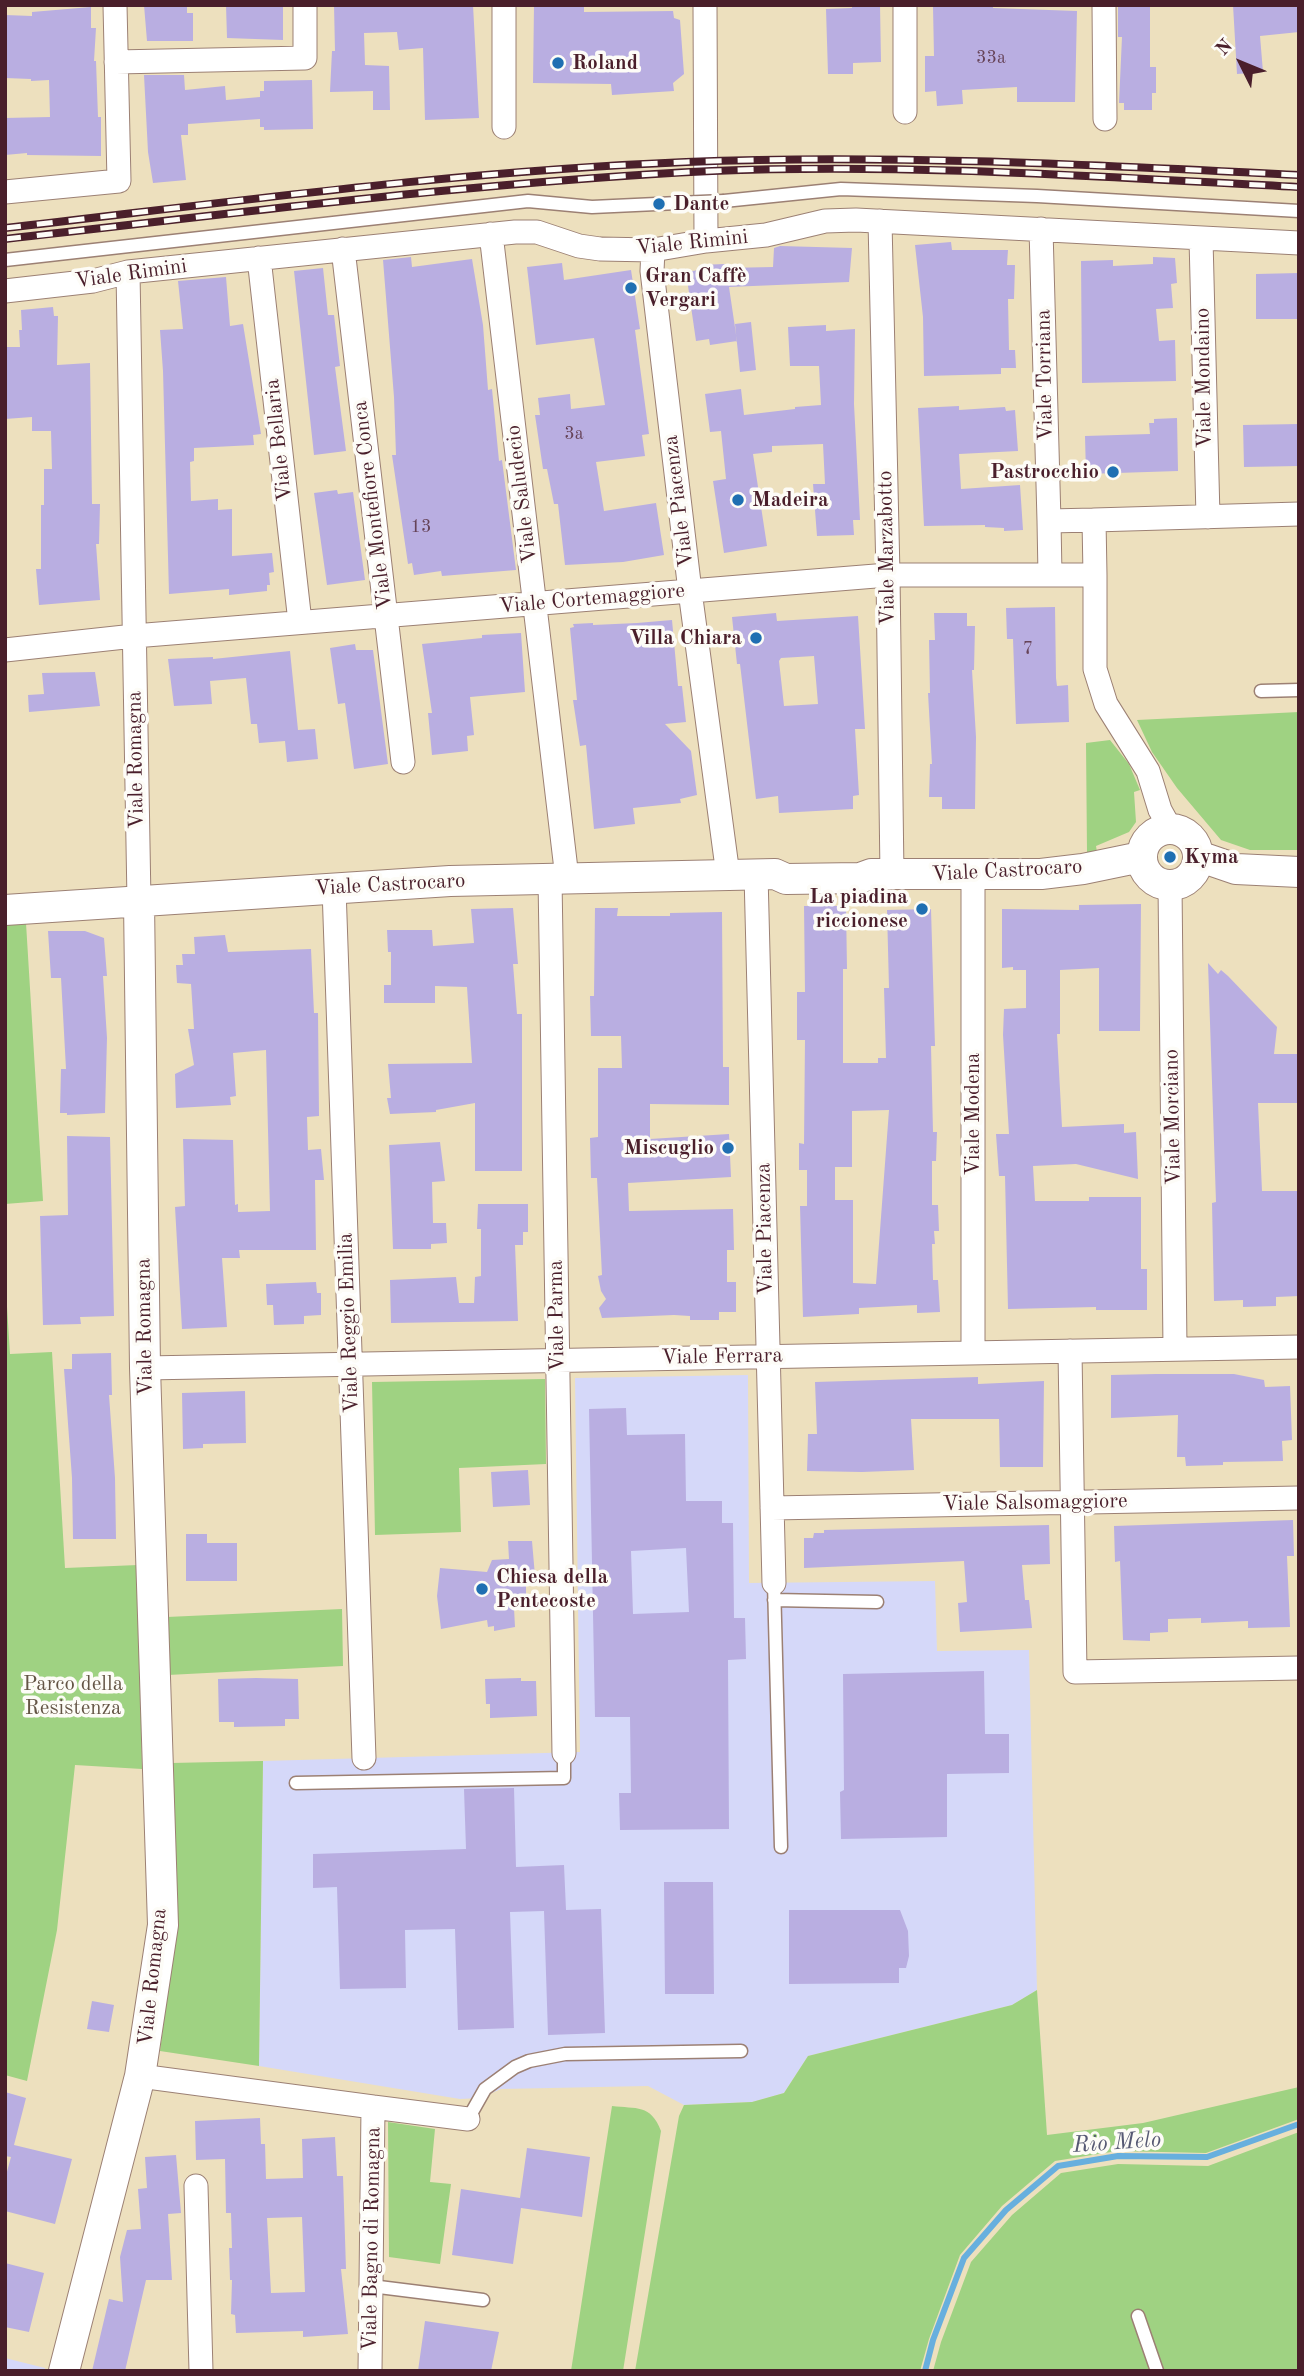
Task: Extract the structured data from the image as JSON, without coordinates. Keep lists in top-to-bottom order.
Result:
{
  "streets": {
    "street": [
      "Viale Rimini",
      "Viale Torriana",
      "Viale Mondaino",
      "Viale Bellaria",
      "Viale Saludecio",
      "Viale Piacenza",
      "Viale Montefiore Conca",
      "Viale Marzabotto",
      "Viale Cortemaggiore",
      "Viale Romagna",
      "Viale Castrocaro",
      "Viale Modena",
      "Viale Morciano",
      "Viale Parma",
      "Viale Reggio Emilia",
      "Viale Ferrara",
      "Viale Salsomaggiore",
      "Viale Bagno di Romagna"
    ]
  },
  "crossings": [
    ["Viale Rimini", "Viale Torriana"],
    ["Viale Rimini", "Viale Mondaino"],
    ["Viale Rimini", "Viale Bellaria"],
    ["Viale Rimini", "Viale Saludecio"],
    ["Viale Rimini", "Viale Piacenza"],
    ["Viale Rimini", "Viale Montefiore Conca"],
    ["Viale Rimini", "Viale Marzabotto"],
    ["Viale Rimini", "Viale Romagna"],
    ["Viale Bellaria", "Viale Cortemaggiore"],
    ["Viale Saludecio", "Viale Cortemaggiore"],
    ["Viale Saludecio", "Viale Castrocaro"],
    ["Viale Saludecio", "Viale Parma"],
    ["Viale Piacenza", "Viale Cortemaggiore"],
    ["Viale Piacenza", "Viale Castrocaro"],
    ["Viale Piacenza", "Viale Ferrara"],
    ["Viale Piacenza", "Viale Salsomaggiore"],
    ["Viale Montefiore Conca", "Viale Cortemaggiore"],
    ["Viale Marzabotto", "Viale Cortemaggiore"],
    ["Viale Marzabotto", "Viale Castrocaro"],
    ["Viale Cortemaggiore", "Viale Romagna"],
    ["Viale Romagna", "Viale Castrocaro"],
    ["Viale Romagna", "Viale Ferrara"],
    ["Viale Romagna", "Viale Bagno di Romagna"],
    ["Viale Castrocaro", "Viale Modena"],
    ["Viale Castrocaro", "Viale Morciano"],
    ["Viale Castrocaro", "Viale Parma"],
    ["Viale Castrocaro", "Viale Reggio Emilia"],
    ["Viale Modena", "Viale Ferrara"],
    ["Viale Morciano", "Viale Ferrara"],
    ["Viale Parma", "Viale Ferrara"],
    ["Viale Reggio Emilia", "Viale Ferrara"]
  ],
  "water": ["Rio Melo"],
  "parks": ["Parco della Resistenza"],
  "places": [
    "Roland",
    "Dante",
    "Gran Caffè Vergari",
    "Pastrocchio",
    "Madeira",
    "Villa Chiara",
    "Kyma",
    "La piadina riccionese",
    "Miscuglio",
    "Chiesa della Pentecoste"
  ],
  "house_numbers": [
    "33a",
    "3a",
    "13",
    "7"
  ],
  "north": "top left"
}
